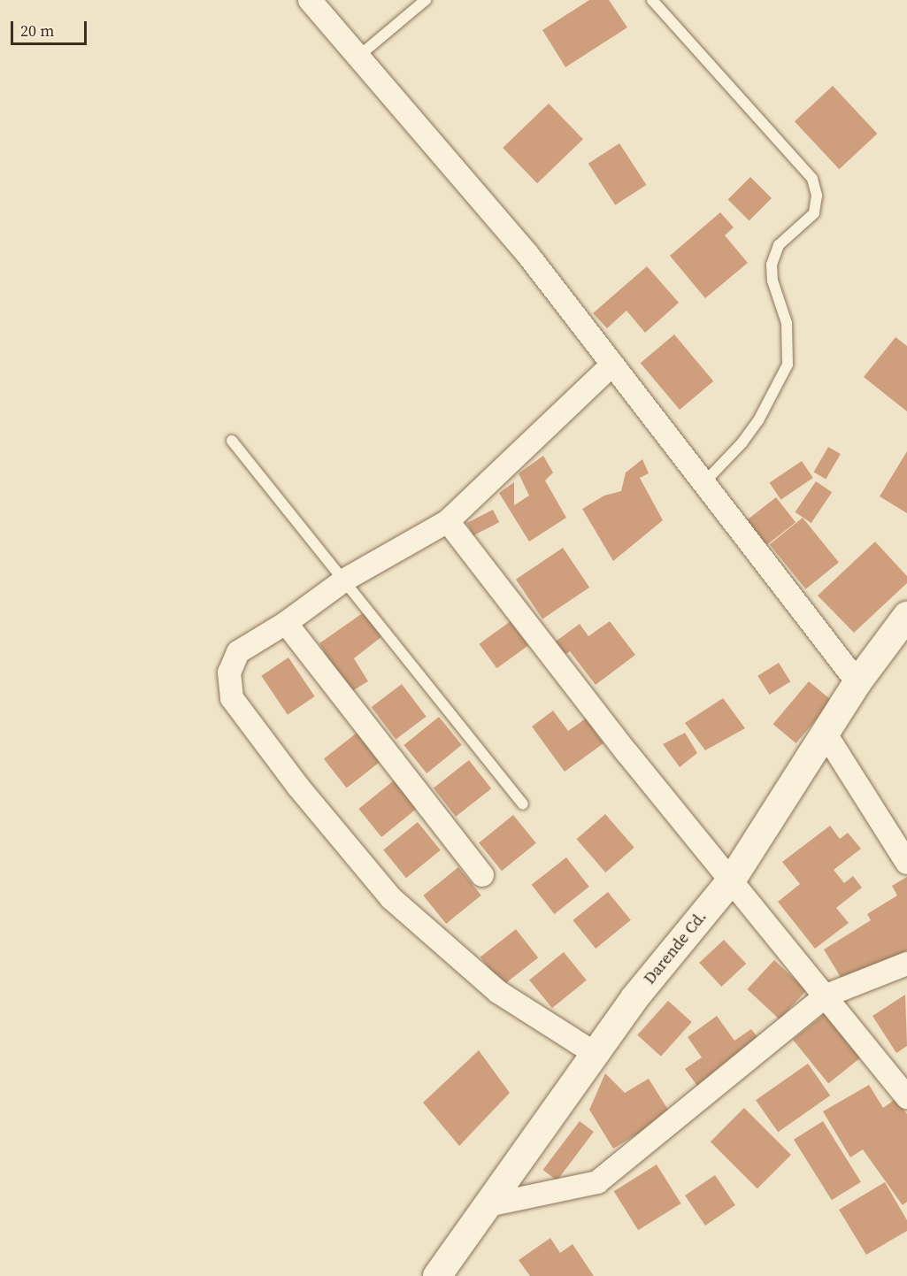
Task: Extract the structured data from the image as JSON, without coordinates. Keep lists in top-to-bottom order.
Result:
{
  "streets": {
    "street": ["Darende Cd."]
  },
  "scale_bar": "20 m"
}
